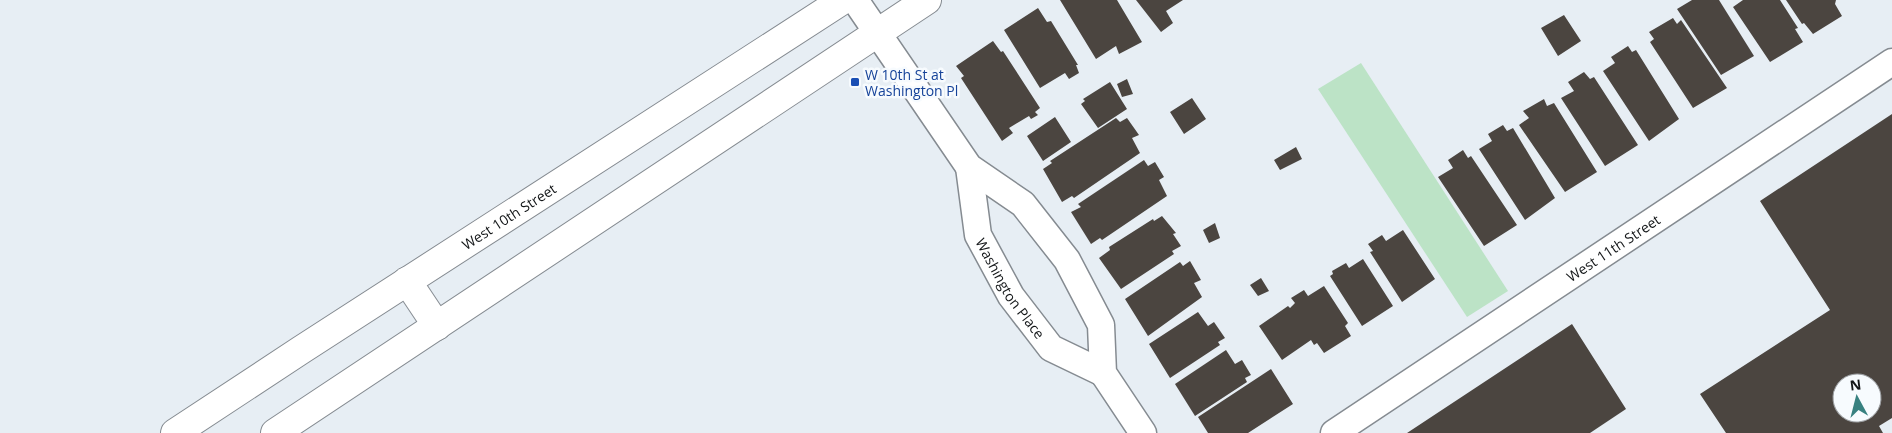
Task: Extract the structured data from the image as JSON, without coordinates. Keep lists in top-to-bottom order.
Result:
{
  "streets": {
    "street": ["West 10th Street", "West 11th Street", "Washington Place"]
  },
  "places": {
    "transit": ["W 10th St at Washington Pl"]
  },
  "north": "top"
}
